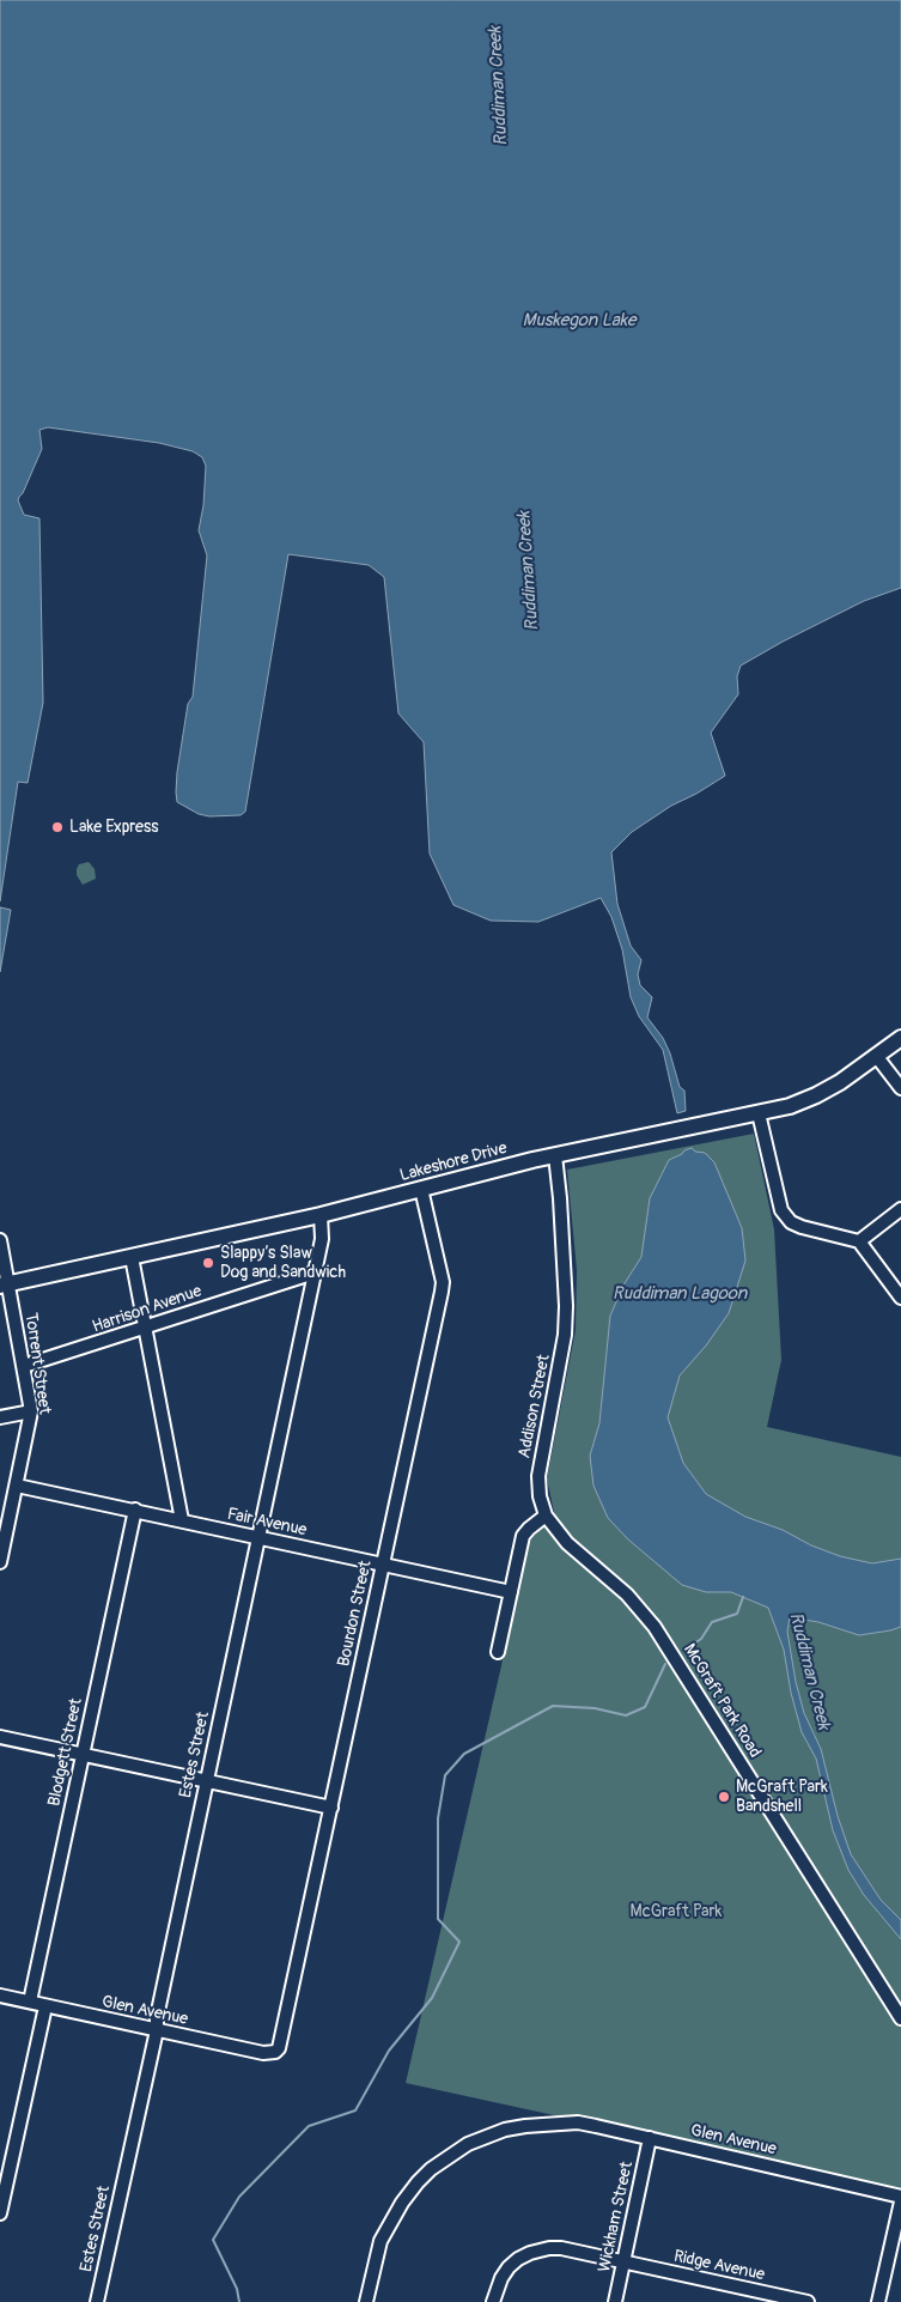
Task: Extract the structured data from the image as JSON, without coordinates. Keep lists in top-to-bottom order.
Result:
{
  "streets": {
    "main road": ["Lakeshore Drive"],
    "street": [
      "Harrison Avenue",
      "Torrent Street",
      "Addison Street",
      "Fair Avenue",
      "Bourdon Street",
      "McGraft Park Road",
      "Blodgett Street",
      "Estes Street",
      "Glen Avenue",
      "Wickham Street",
      "Ridge Avenue"
    ]
  },
  "crossings": [
    ["Lakeshore Drive", "Torrent Street"],
    ["Lakeshore Drive", "Addison Street"],
    ["Lakeshore Drive", "Bourdon Street"],
    ["Lakeshore Drive", "Estes Street"],
    ["Harrison Avenue", "Torrent Street"],
    ["Harrison Avenue", "Estes Street"],
    ["Torrent Street", "Fair Avenue"],
    ["Addison Street", "McGraft Park Road"],
    ["Fair Avenue", "Bourdon Street"],
    ["Fair Avenue", "Blodgett Street"],
    ["Fair Avenue", "Estes Street"],
    ["Bourdon Street", "Glen Avenue"],
    ["Blodgett Street", "Glen Avenue"],
    ["Estes Street", "Glen Avenue"],
    ["Glen Avenue", "Wickham Street"],
    ["Wickham Street", "Ridge Avenue"]
  ],
  "water": ["Ruddiman Creek", "Muskegon Lake", "Ruddiman Lagoon"],
  "parks": ["McGraft Park"],
  "places": ["Lake Express", "Slappy’s Slaw Dog and Sandwich", "McGraft Park Bandshell"]
}
